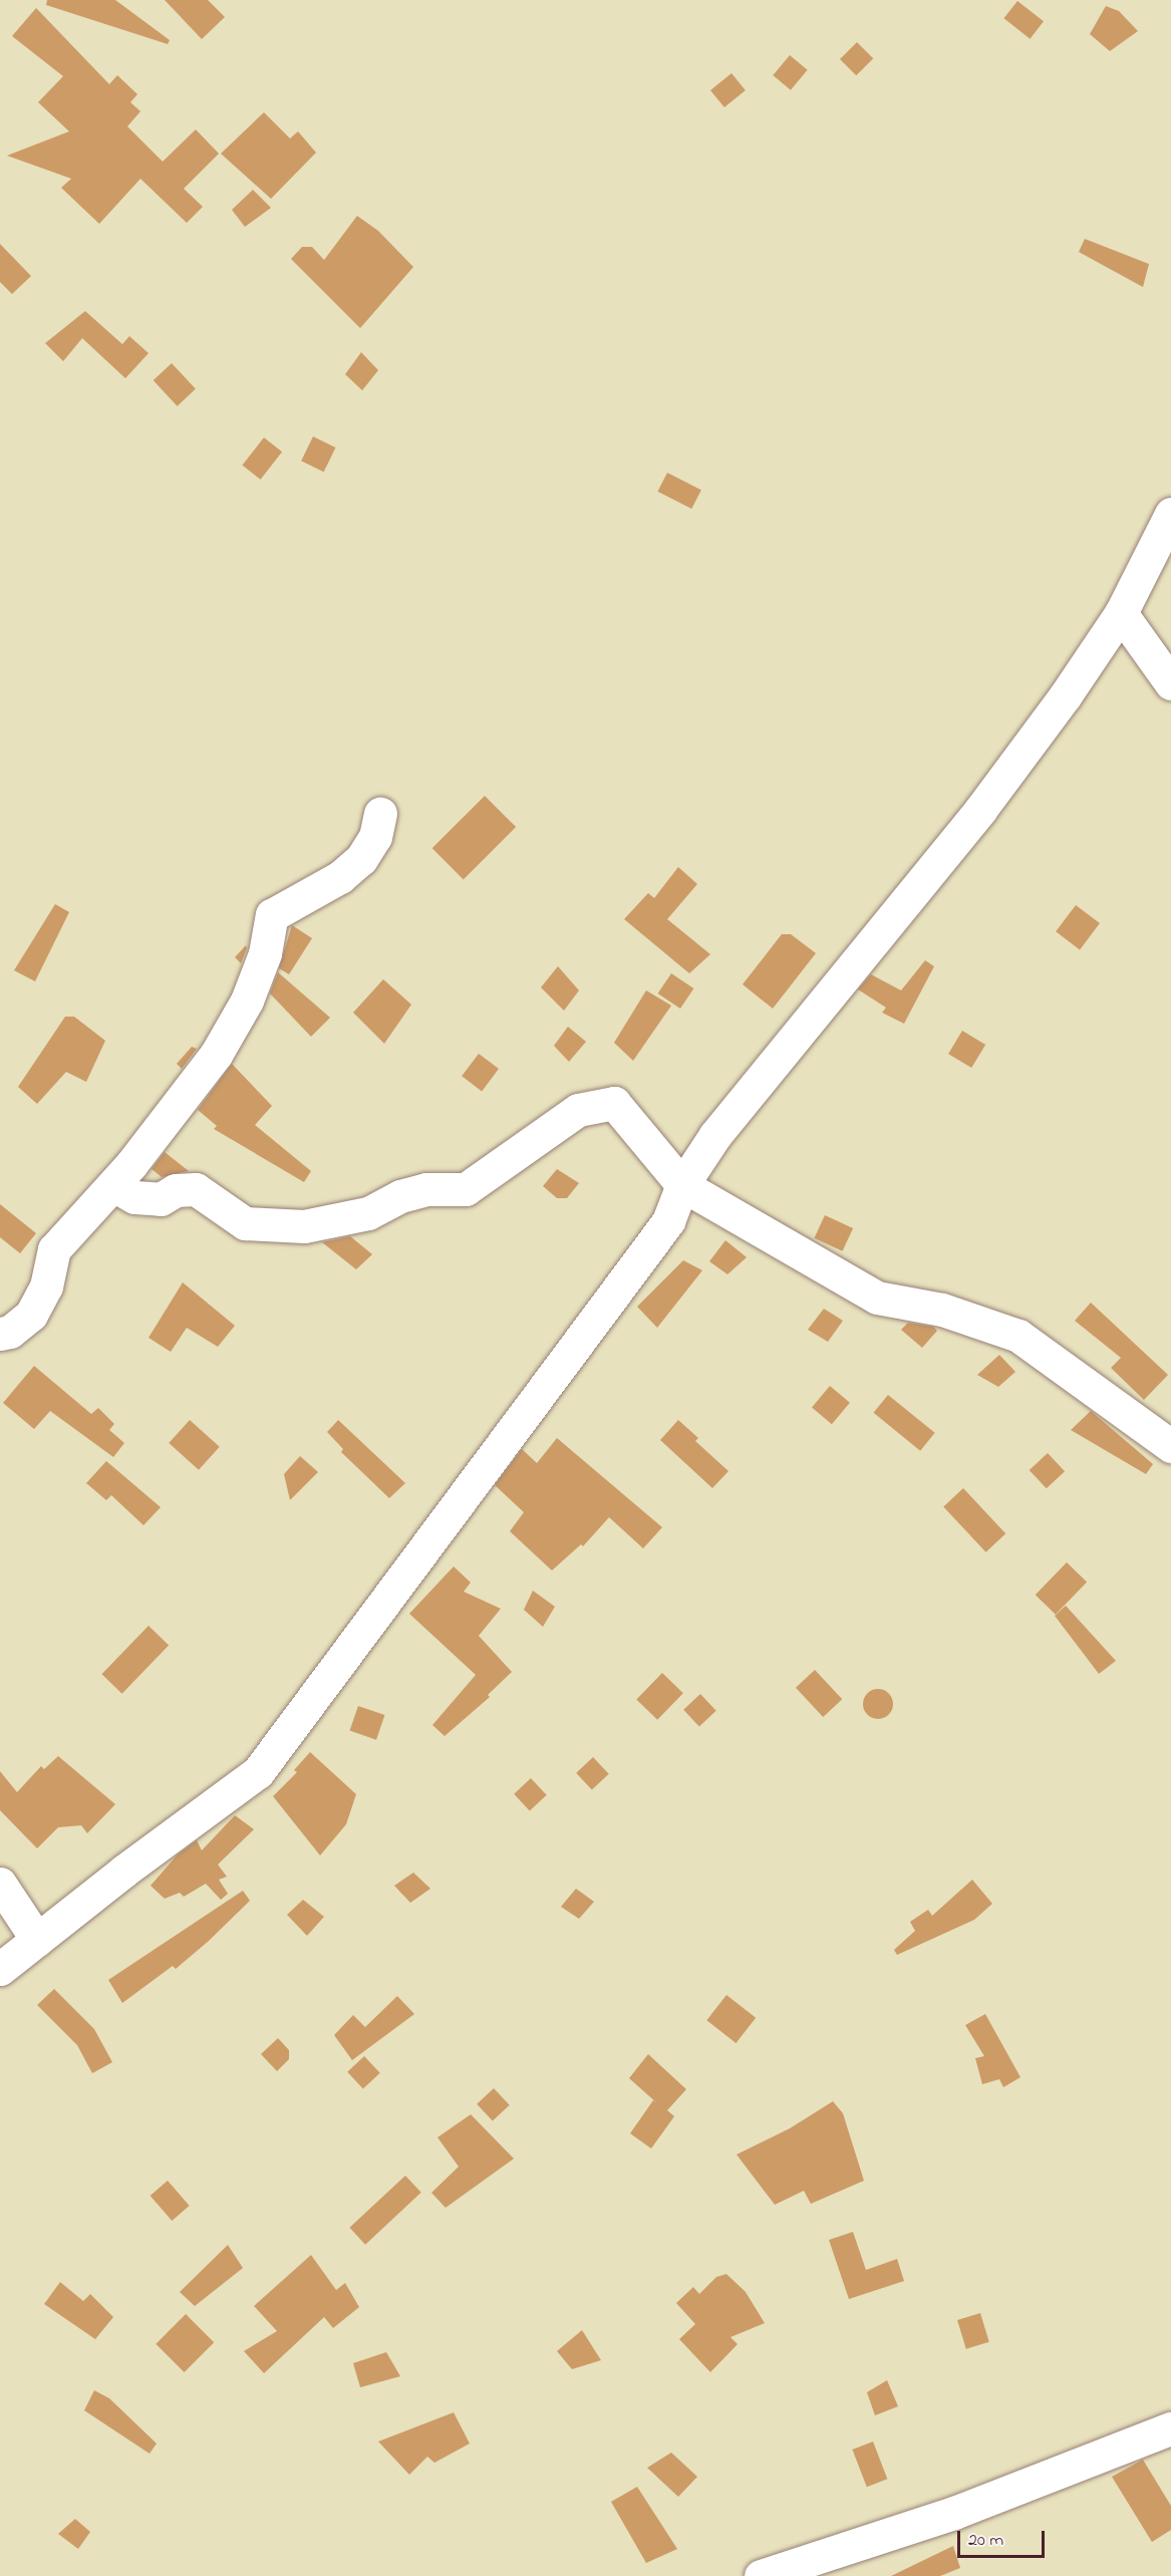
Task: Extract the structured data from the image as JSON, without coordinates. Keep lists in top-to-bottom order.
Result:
{
  "scale_bar": "20 m"
}
